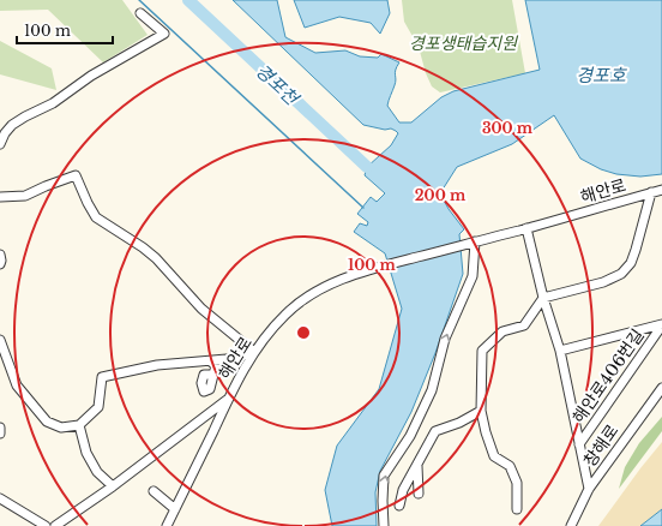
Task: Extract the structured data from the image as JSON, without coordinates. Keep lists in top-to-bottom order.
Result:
{
  "streets": {
    "street": ["해안로", "해안로406번길", "창해로"]
  },
  "crossings": [
    ["해안로", "해안로406번길"],
    ["해안로406번길", "창해로"]
  ],
  "water": ["경포호", "경포천"],
  "parks": ["경포생태습지원"],
  "scale_bar": "100 m",
  "rings": ["300 m", "200 m", "100 m"]
}
